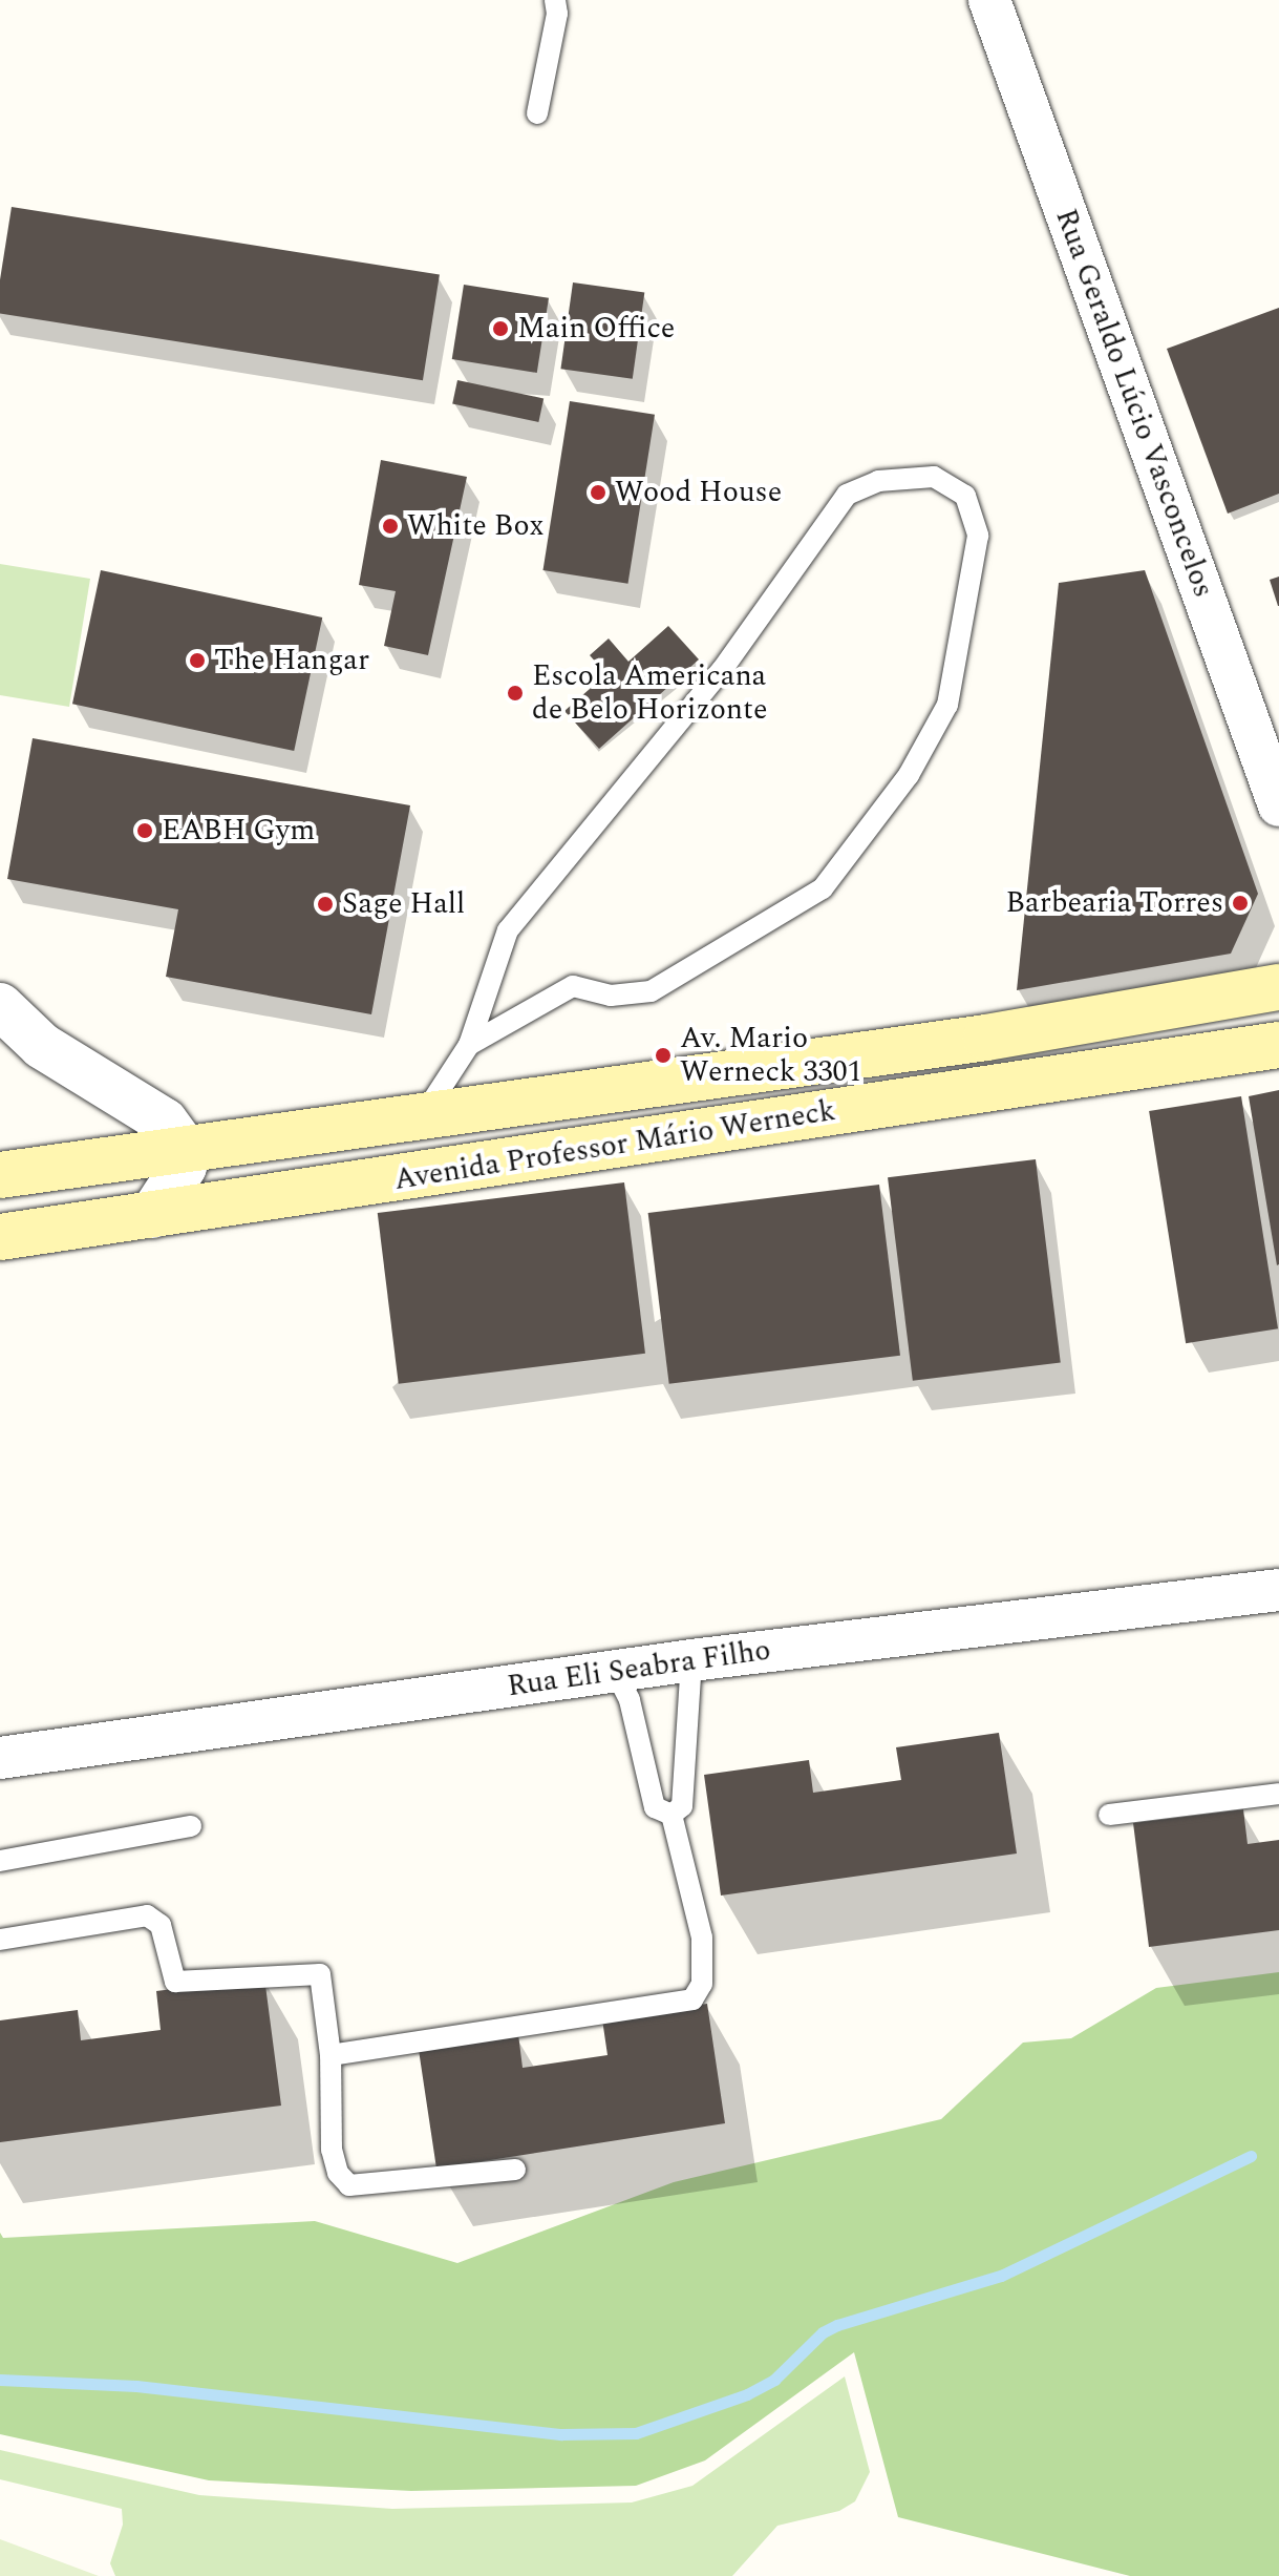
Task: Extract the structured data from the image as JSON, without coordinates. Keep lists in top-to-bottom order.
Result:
{
  "streets": {
    "main road": ["Avenida Professor Mário Werneck"],
    "street": ["Rua Geraldo Lúcio Vasconcelos", "Rua Eli Seabra Filho"]
  },
  "places": [
    "Main Office",
    "Wood House",
    "White Box",
    "The Hangar",
    "Escola Americana de Belo Horizonte",
    "EABH Gym",
    "Barbearia Torres",
    "Sage Hall",
    "Av. Mario Werneck 3301"
  ]
}
